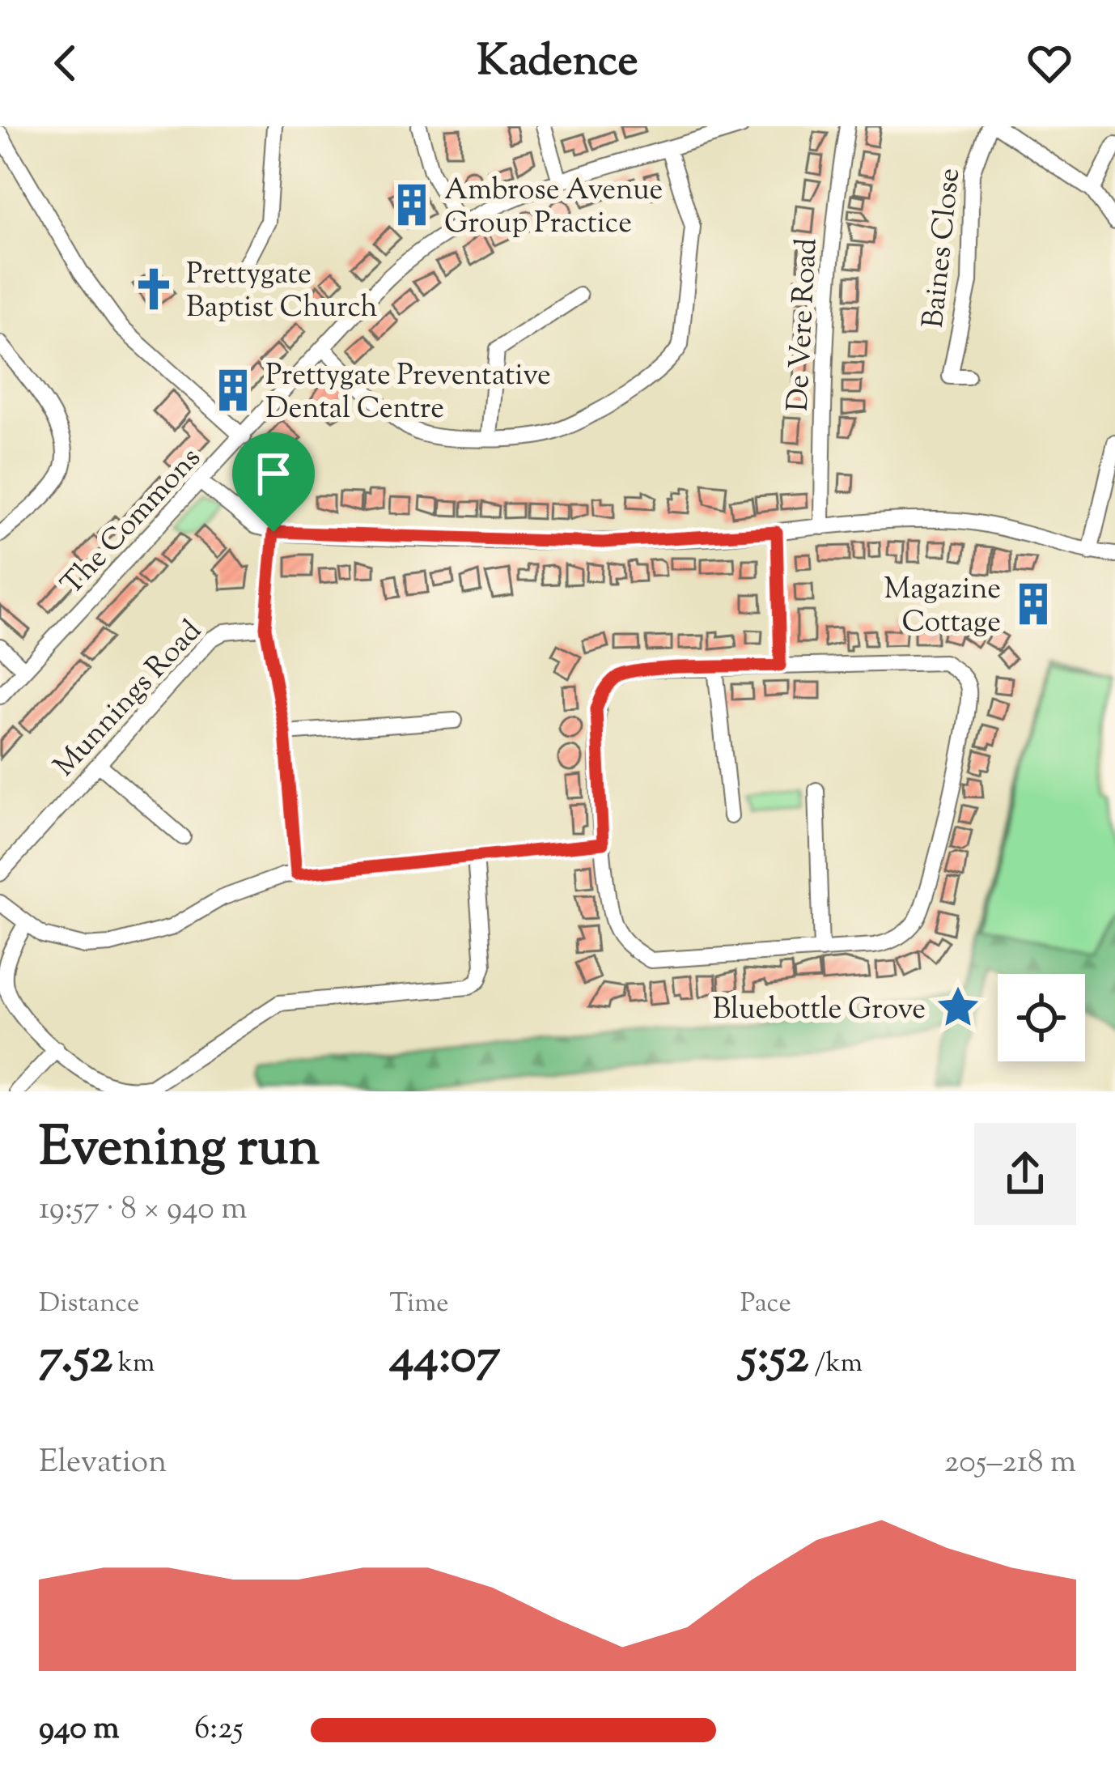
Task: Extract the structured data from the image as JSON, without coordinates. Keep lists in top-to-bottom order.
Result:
{
  "streets": {
    "street": [
      "Baines Close",
      "De Vere Road",
      "The Commons",
      "Munnings Road"
    ]
  },
  "places": {
    "building": ["Ambrose Avenue Group Practice", "Prettygate Preventative Dental Centre", "Magazine Cottage"],
    "church": ["Prettygate Baptist Church"],
    "place": ["Bluebottle Grove"]
  },
  "page": {
    "header": "Kadence",
    "heading": ["Evening run", "19:57 · 8 × 940 m"],
    "stats": [
      ["Distance", "7.52 km"],
      ["Time", "44:07"],
      ["Pace", "5:52 /km"]
    ],
    "chart": ["Elevation", "205–218 m"],
    "list": [
      {
        "name": "940 m",
        "note": "6:25"
      }
    ]
  }
}
